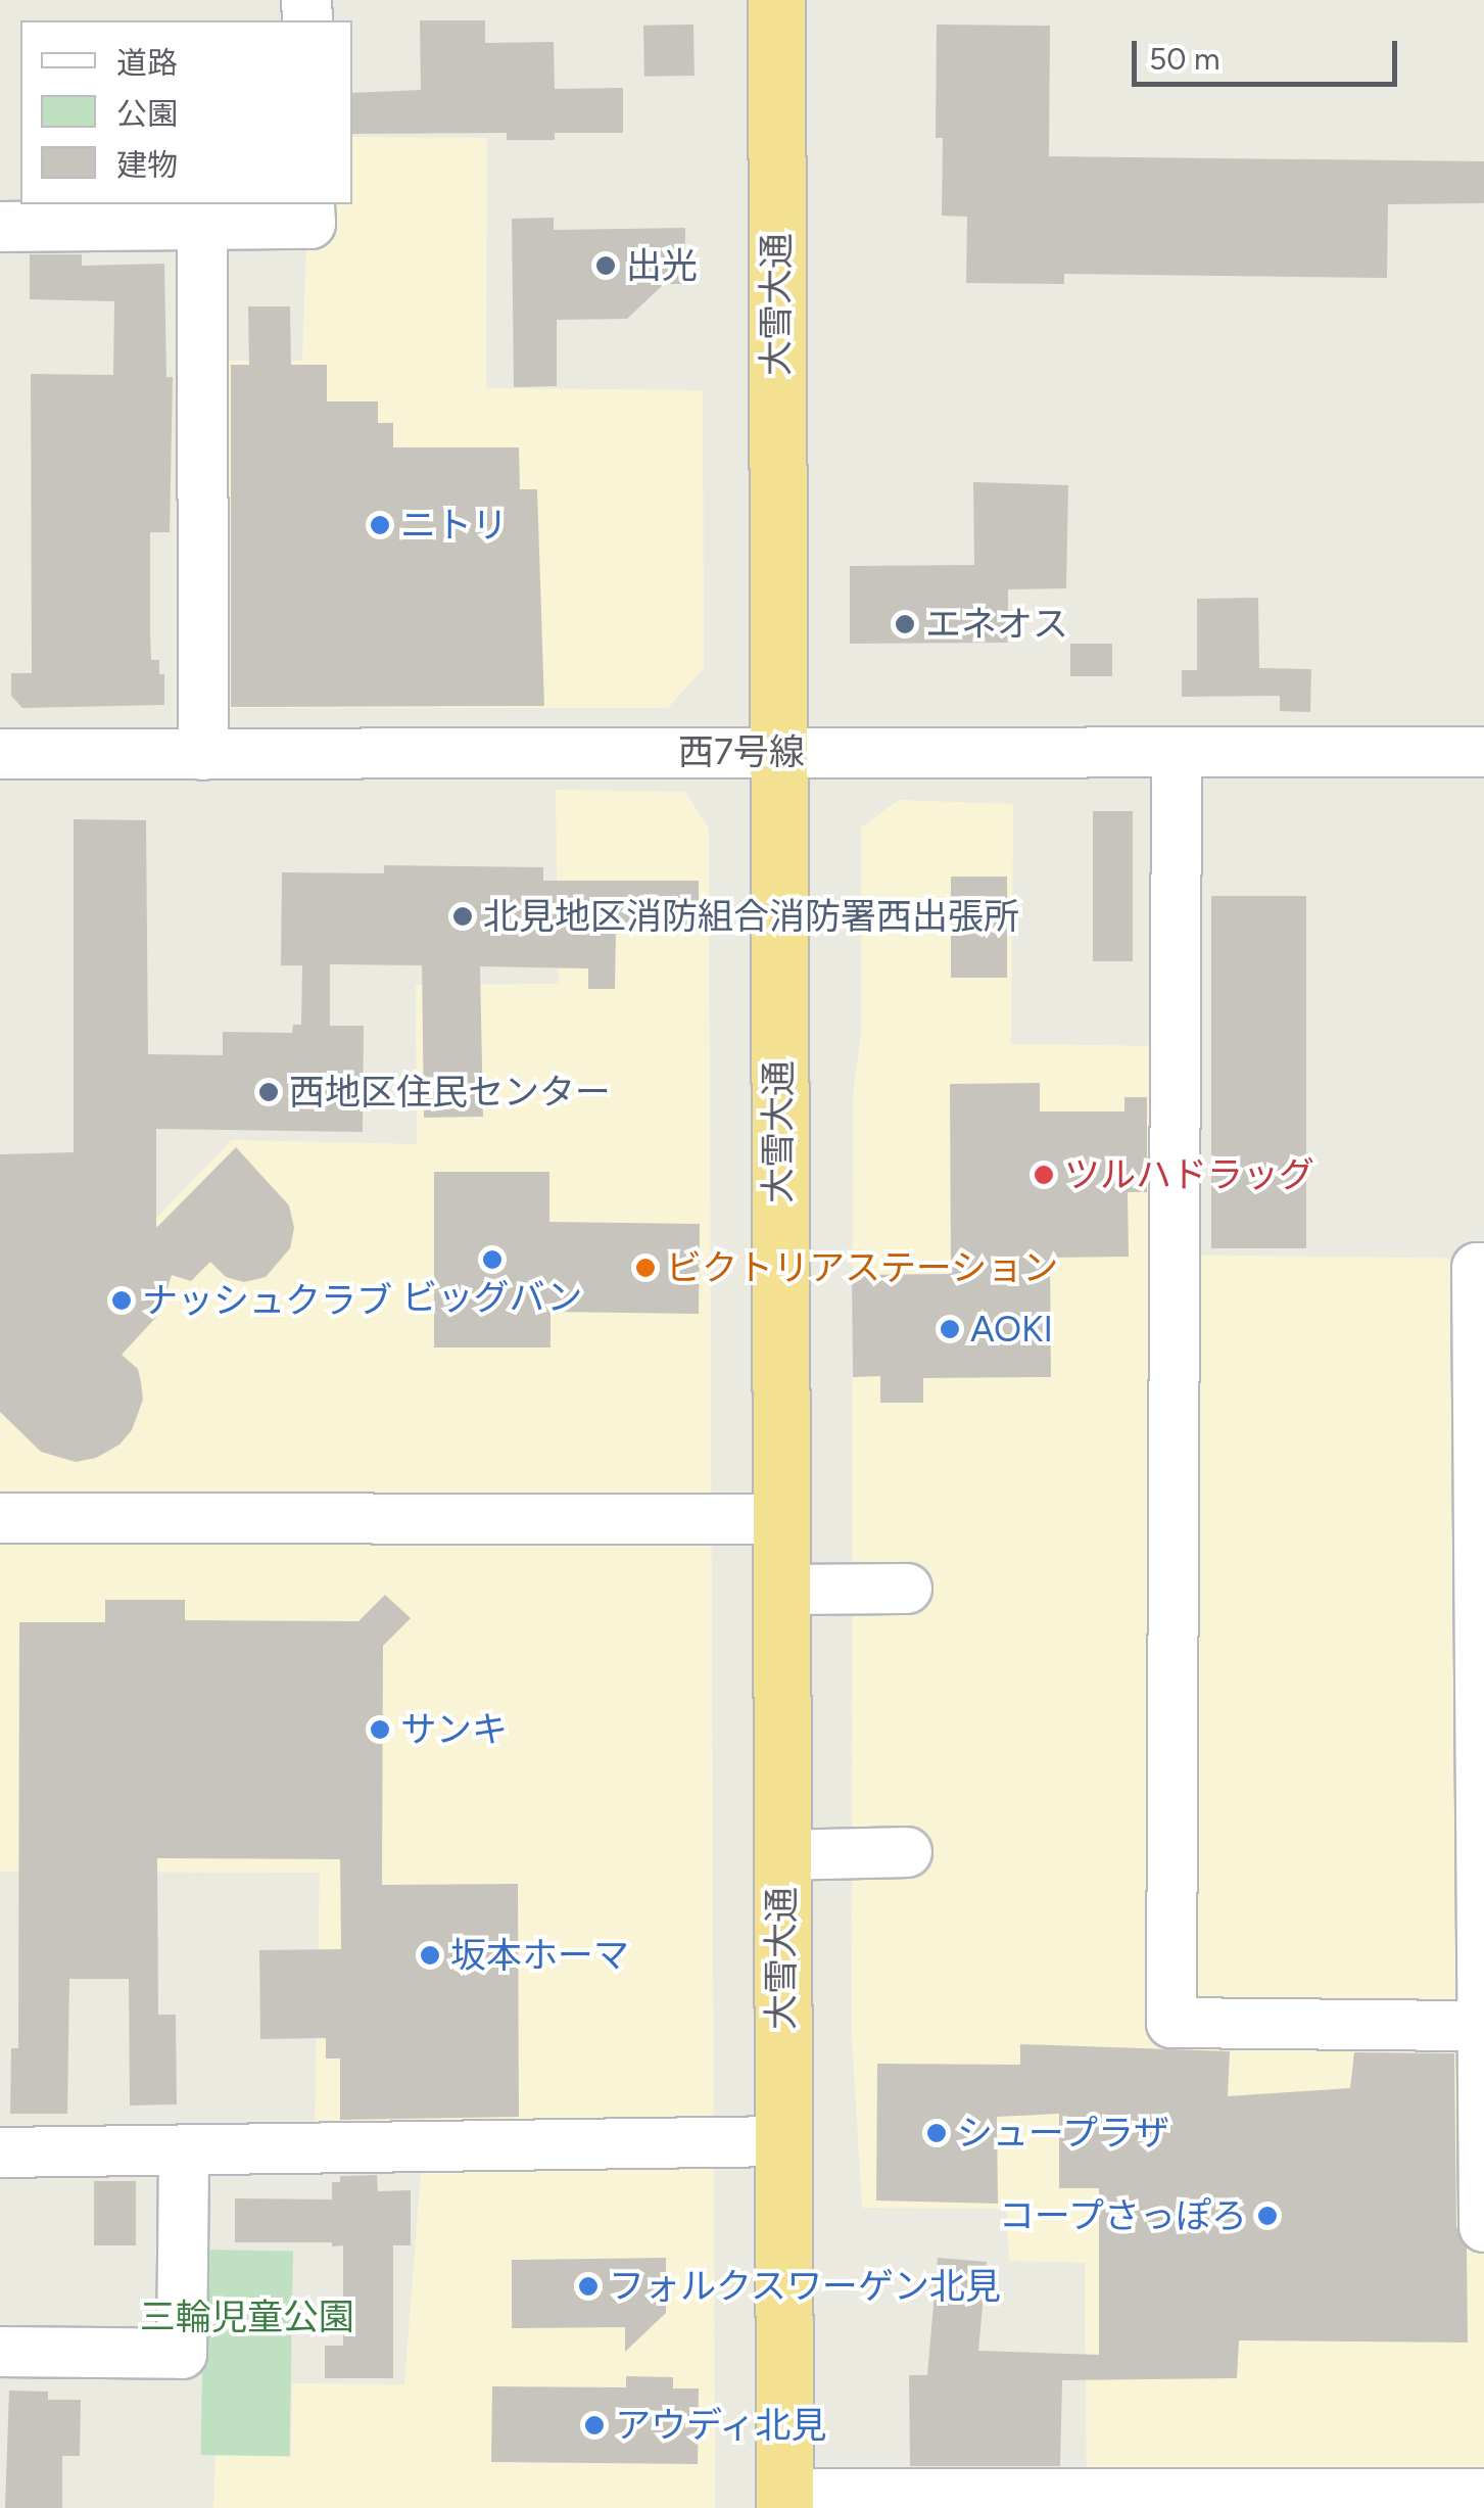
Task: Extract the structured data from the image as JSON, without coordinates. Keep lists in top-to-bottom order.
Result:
{
  "streets": {
    "highway": ["大雪大通"],
    "street": ["西7号線"]
  },
  "crossings": [
    ["大雪大通", "西7号線"]
  ],
  "parks": ["三輪児童公園"],
  "places": [
    "出光",
    "ニトリ",
    "エネオス",
    "北見地区消防組合消防署西出張所",
    "西地区住民センター",
    "ツルハドラッグ",
    "ビッグバン",
    "ビクトリアステーション",
    "ナッシュクラブ",
    "AOKI",
    "サンキ",
    "坂本ホーマ",
    "シュープラザ",
    "コープさっぽろ",
    "フォルクスワーゲン北見",
    "アウディ北見"
  ],
  "legend": ["道路", "公園", "建物"],
  "scale_bar": "50 m"
}
